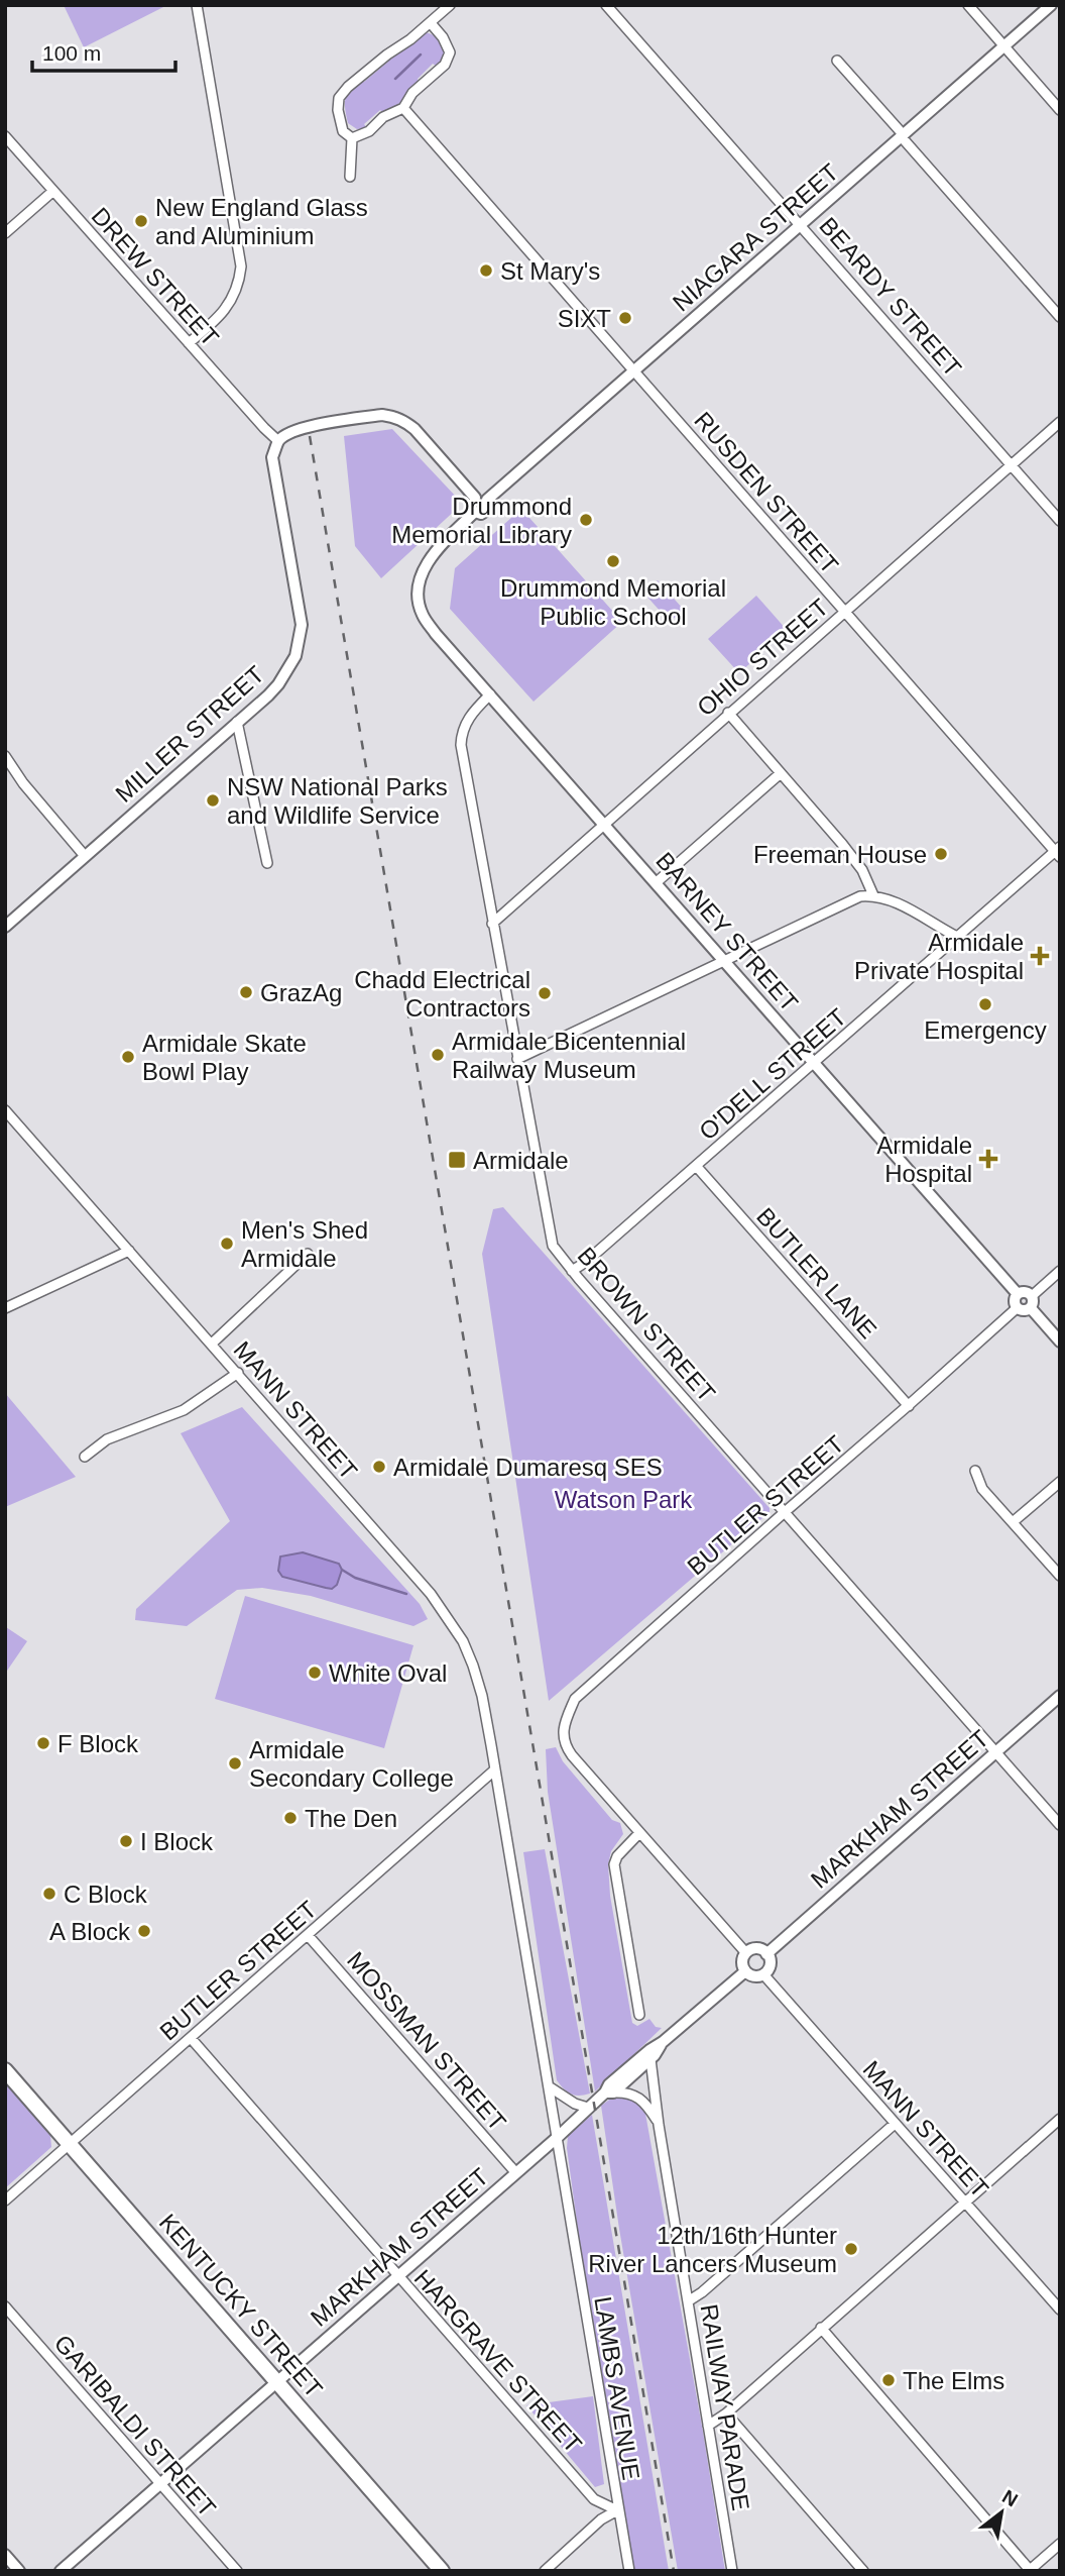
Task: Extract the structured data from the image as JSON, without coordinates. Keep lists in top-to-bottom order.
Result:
{
  "streets": {
    "main road": ["KENTUCKY STREET"],
    "street": [
      "NIAGARA STREET",
      "DREW STREET",
      "BEARDY STREET",
      "RUSDEN STREET",
      "OHIO STREET",
      "MILLER STREET",
      "BARNEY STREET",
      "O'DELL STREET",
      "BUTLER LANE",
      "BROWN STREET",
      "MANN STREET",
      "BUTLER STREET",
      "MARKHAM STREET",
      "MOSSMAN STREET",
      "HARGRAVE STREET",
      "LAMBS AVENUE",
      "RAILWAY PARADE",
      "GARIBALDI STREET"
    ]
  },
  "crossings": [
    ["NIAGARA STREET", "BEARDY STREET"],
    ["NIAGARA STREET", "RUSDEN STREET"],
    ["NIAGARA STREET", "BARNEY STREET"],
    ["DREW STREET", "MILLER STREET"],
    ["BEARDY STREET", "OHIO STREET"],
    ["RUSDEN STREET", "OHIO STREET"],
    ["RUSDEN STREET", "O'DELL STREET"],
    ["OHIO STREET", "BARNEY STREET"],
    ["OHIO STREET", "BROWN STREET"],
    ["BARNEY STREET", "O'DELL STREET"],
    ["BARNEY STREET", "BROWN STREET"],
    ["BARNEY STREET", "BUTLER STREET"],
    ["O'DELL STREET", "BUTLER LANE"],
    ["O'DELL STREET", "BROWN STREET"],
    ["BUTLER LANE", "BUTLER STREET"],
    ["BROWN STREET", "BUTLER STREET"],
    ["BROWN STREET", "MARKHAM STREET"],
    ["MANN STREET", "BUTLER STREET"],
    ["MANN STREET", "MARKHAM STREET"],
    ["MANN STREET", "LAMBS AVENUE"],
    ["BUTLER STREET", "MOSSMAN STREET"],
    ["BUTLER STREET", "KENTUCKY STREET"],
    ["BUTLER STREET", "HARGRAVE STREET"],
    ["BUTLER STREET", "LAMBS AVENUE"],
    ["MARKHAM STREET", "MOSSMAN STREET"],
    ["MARKHAM STREET", "KENTUCKY STREET"],
    ["MARKHAM STREET", "HARGRAVE STREET"],
    ["MARKHAM STREET", "LAMBS AVENUE"],
    ["MARKHAM STREET", "RAILWAY PARADE"],
    ["MARKHAM STREET", "GARIBALDI STREET"],
    ["HARGRAVE STREET", "LAMBS AVENUE"]
  ],
  "parks": ["Watson Park"],
  "places": {
    "other": [
      "New England Glass and Aluminium",
      "St Mary's",
      "SIXT",
      "Drummond Memorial Library",
      "Drummond Memorial Public School",
      "NSW National Parks and Wildlife Service",
      "Freeman House",
      "GrazAg",
      "Chadd Electrical Contractors",
      "Emergency",
      "Armidale Bicentennial Railway Museum",
      "Armidale Skate Bowl Play",
      "Men's Shed Armidale",
      "Armidale Dumaresq SES",
      "White Oval",
      "F Block",
      "Armidale Secondary College",
      "The Den",
      "I Block",
      "C Block",
      "A Block",
      "12th/16th Hunter River Lancers Museum",
      "The Elms"
    ],
    "health": ["Armidale Private Hospital", "Armidale Hospital"],
    "transit": ["Armidale"]
  },
  "scale_bar": "100 m",
  "north": "top right"
}
